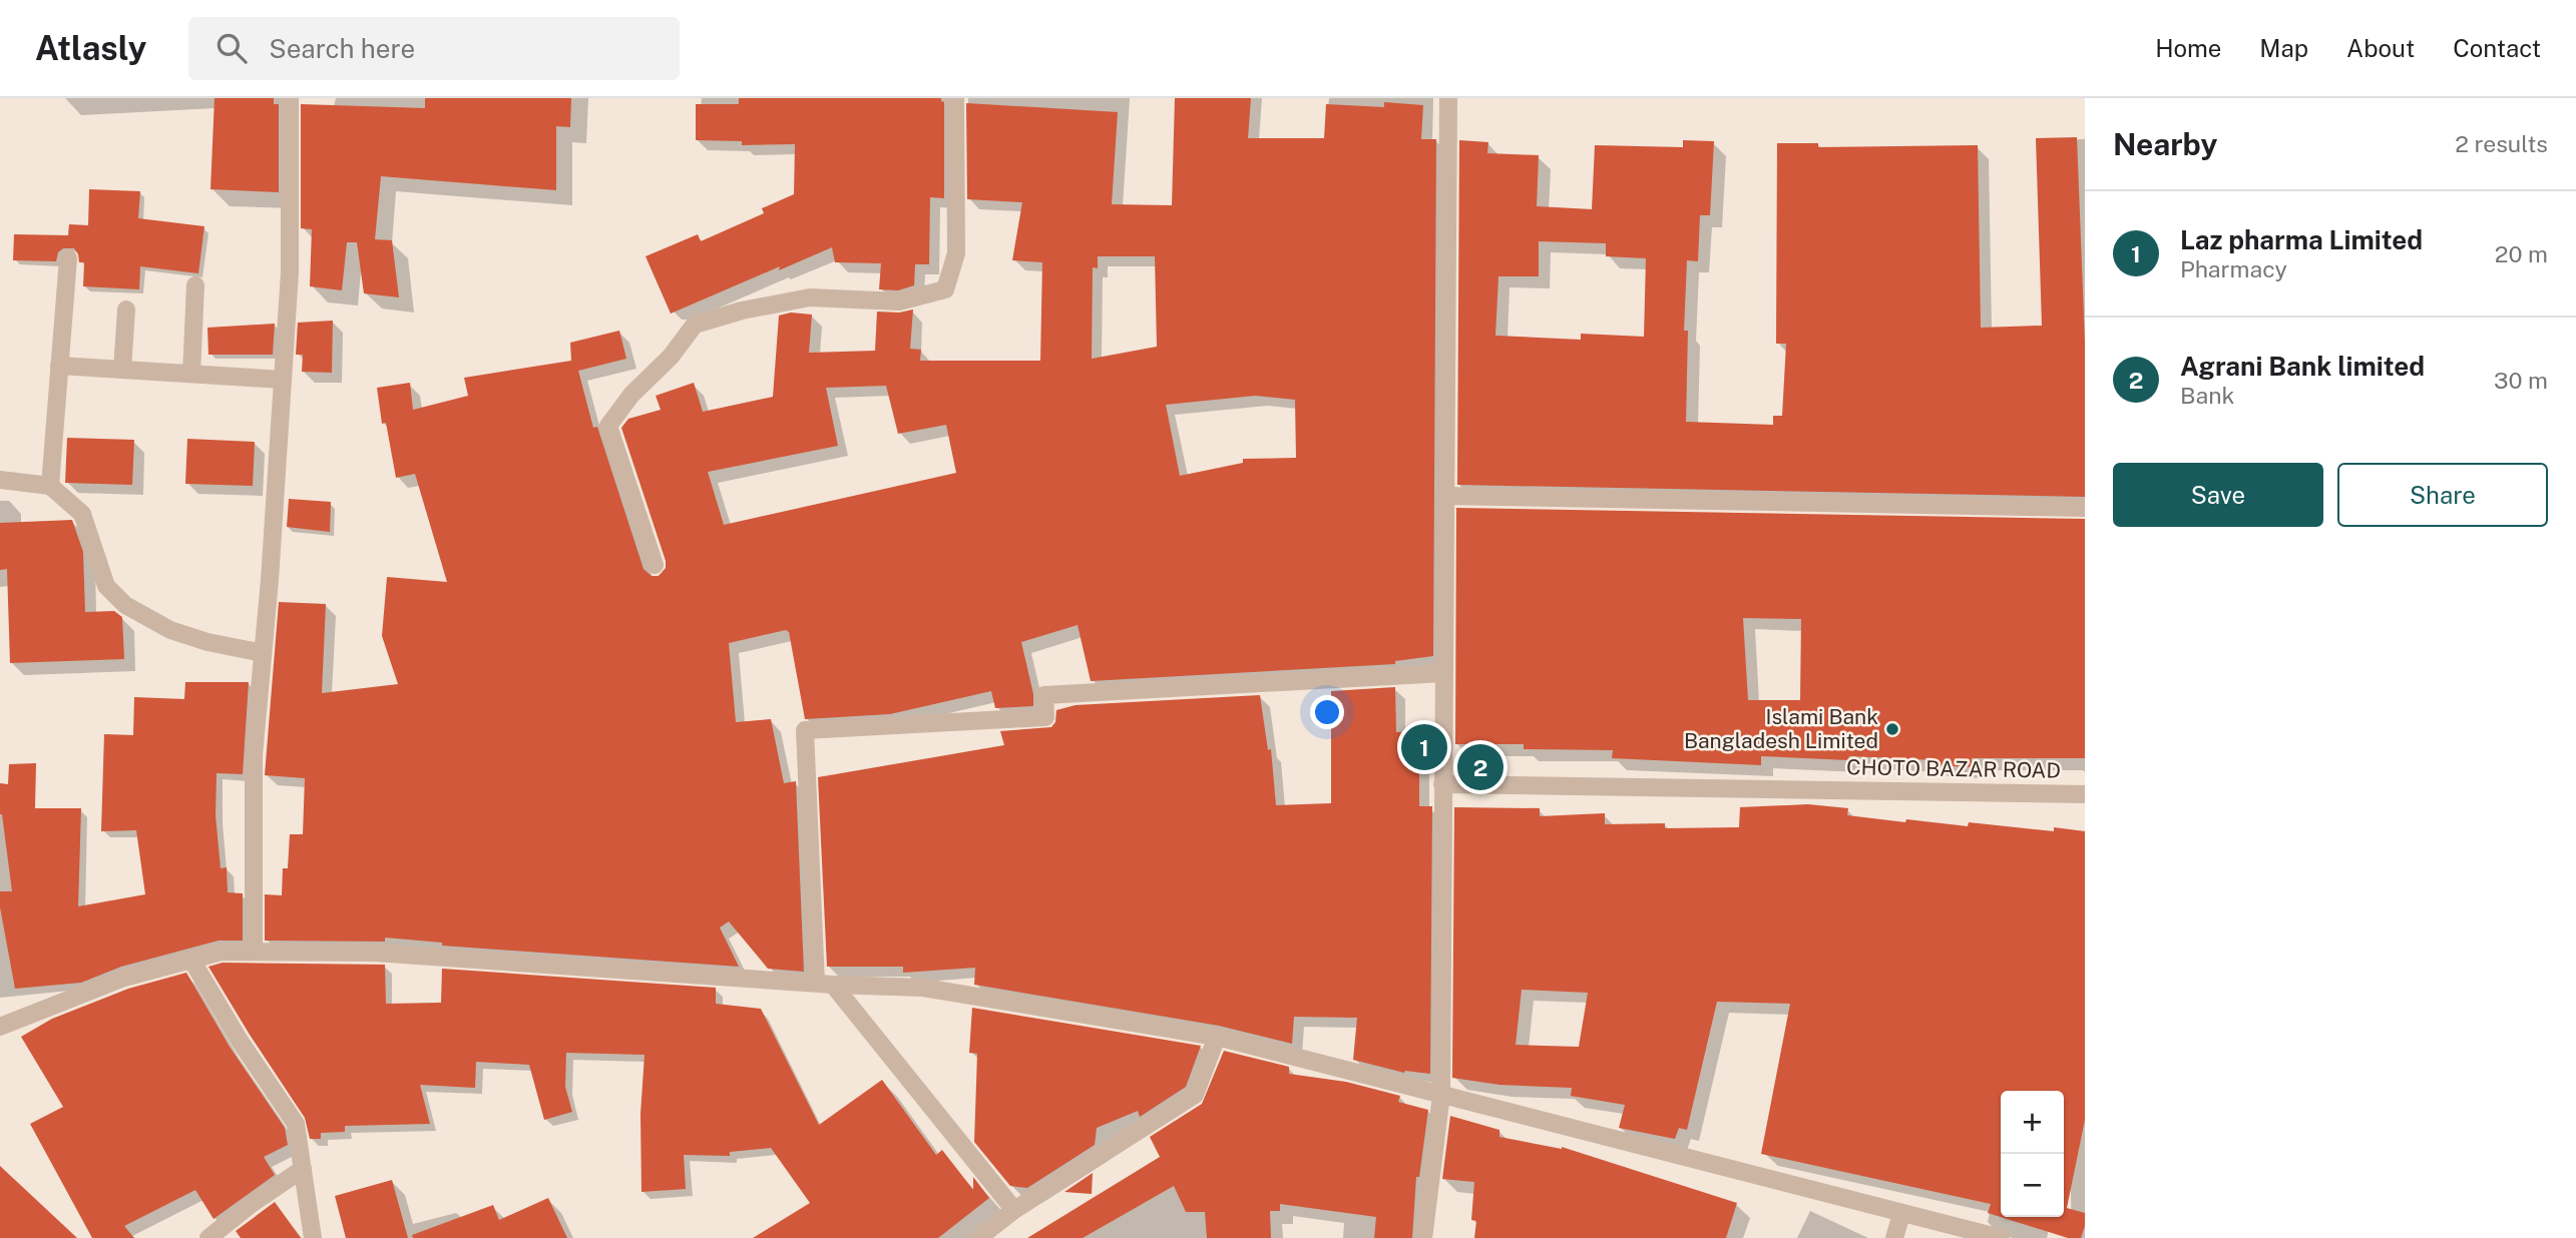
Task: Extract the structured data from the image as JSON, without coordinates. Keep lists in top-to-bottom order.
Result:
{
  "streets": {
    "street": ["CHOTO BAZAR ROAD"]
  },
  "places": ["Islami Bank Bangladesh Limited"],
  "page": {
    "header": "Atlasly",
    "search": "Search here",
    "nav": [
      "Home",
      "Map",
      "About",
      "Contact"
    ],
    "heading": ["Nearby", "2 results"],
    "list": [
      {
        "mark": "1",
        "name": "Laz pharma Limited",
        "note": "Pharmacy",
        "value": "20 m"
      },
      {
        "mark": "2",
        "name": "Agrani Bank limited",
        "note": "Bank",
        "value": "30 m"
      }
    ],
    "buttons": ["Save", "Share"],
    "pins": ["1", "2"],
    "map_buttons": ["+", "−"]
  }
}
